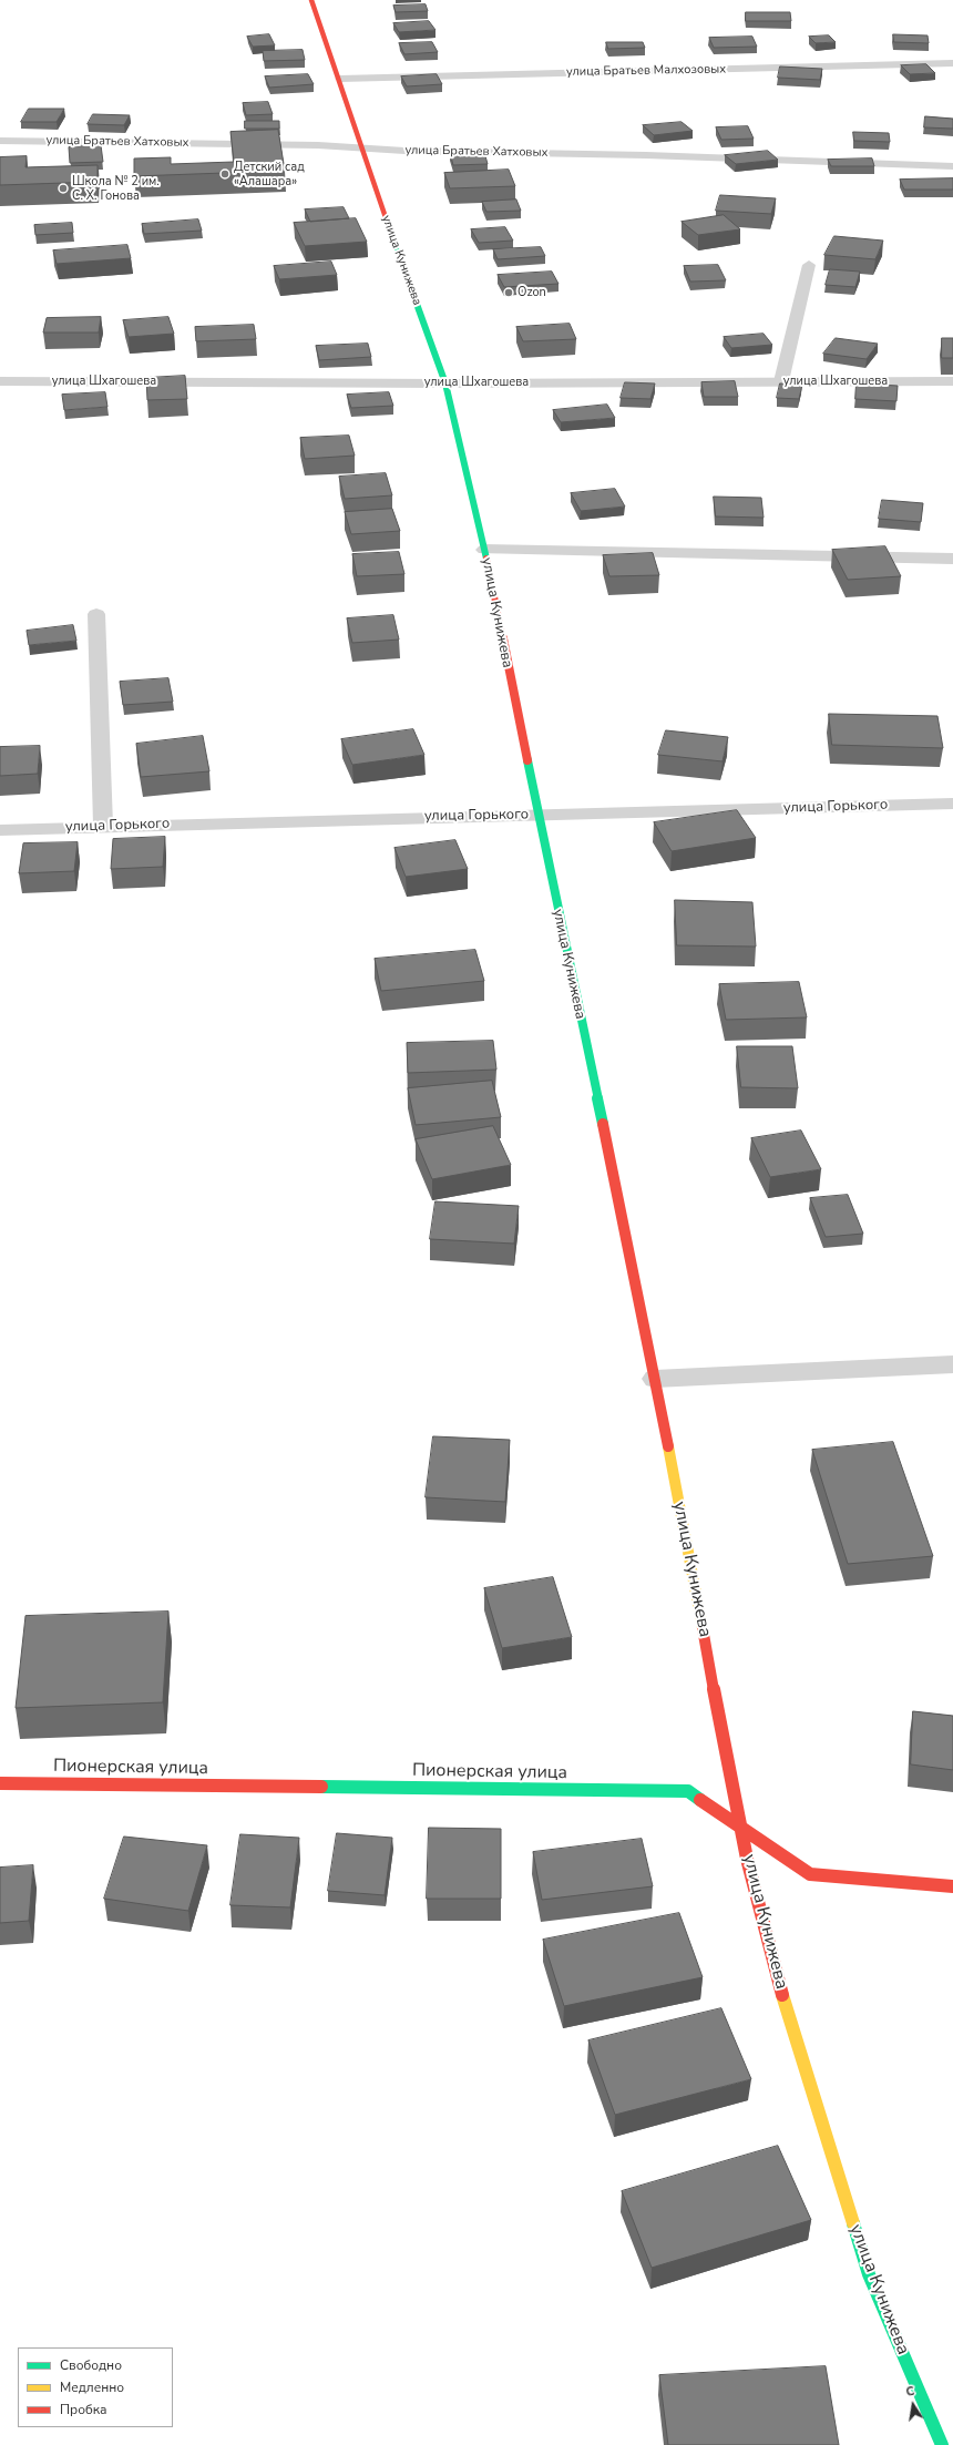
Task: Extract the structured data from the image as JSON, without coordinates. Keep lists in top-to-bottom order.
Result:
{
  "streets": {
    "street": [
      "улица Братьев Малхозовых",
      "улица Братьев Хатховых",
      "улица Кунижева",
      "улица Шхагошева",
      "улица Горького",
      "Пионерская улица"
    ]
  },
  "crossings": [
    ["улица Братьев Малхозовых", "улица Кунижева"],
    ["улица Братьев Хатховых", "улица Кунижева"],
    ["улица Кунижева", "улица Шхагошева"],
    ["улица Кунижева", "улица Горького"],
    ["улица Кунижева", "Пионерская улица"]
  ],
  "places": ["Детский сад «Алашара»", "Школа № 2 им. С. Х. Гонова", "Ozon"],
  "legend": ["Свободно", "Медленно", "Пробка"],
  "north": "top"
}
